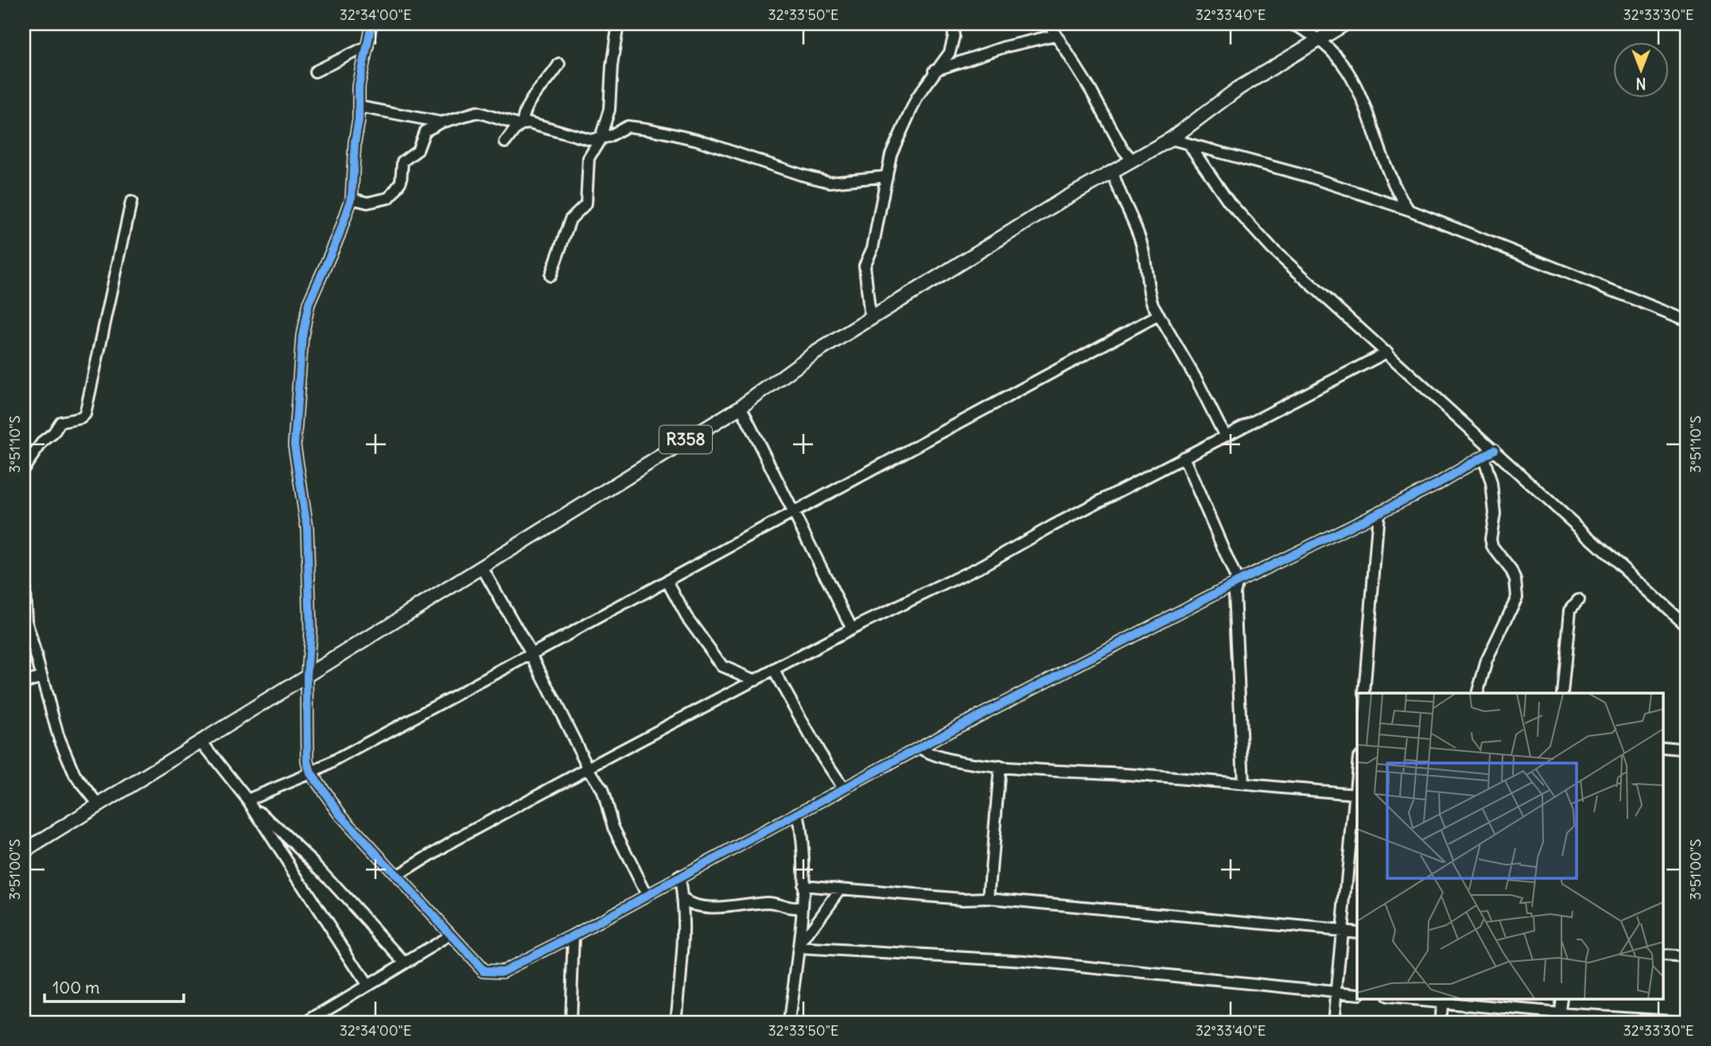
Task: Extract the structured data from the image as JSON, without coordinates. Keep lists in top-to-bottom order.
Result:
{
  "streets": {
    "main road": ["R358"]
  },
  "scale_bar": "100 m",
  "north": "bottom",
  "coordinates": [
    "32°34'00\"E",
    "32°33'50\"E",
    "32°33'40\"E",
    "32°33'30\"E",
    "3°51'10\"S",
    "3°51'00\"S"
  ]
}
